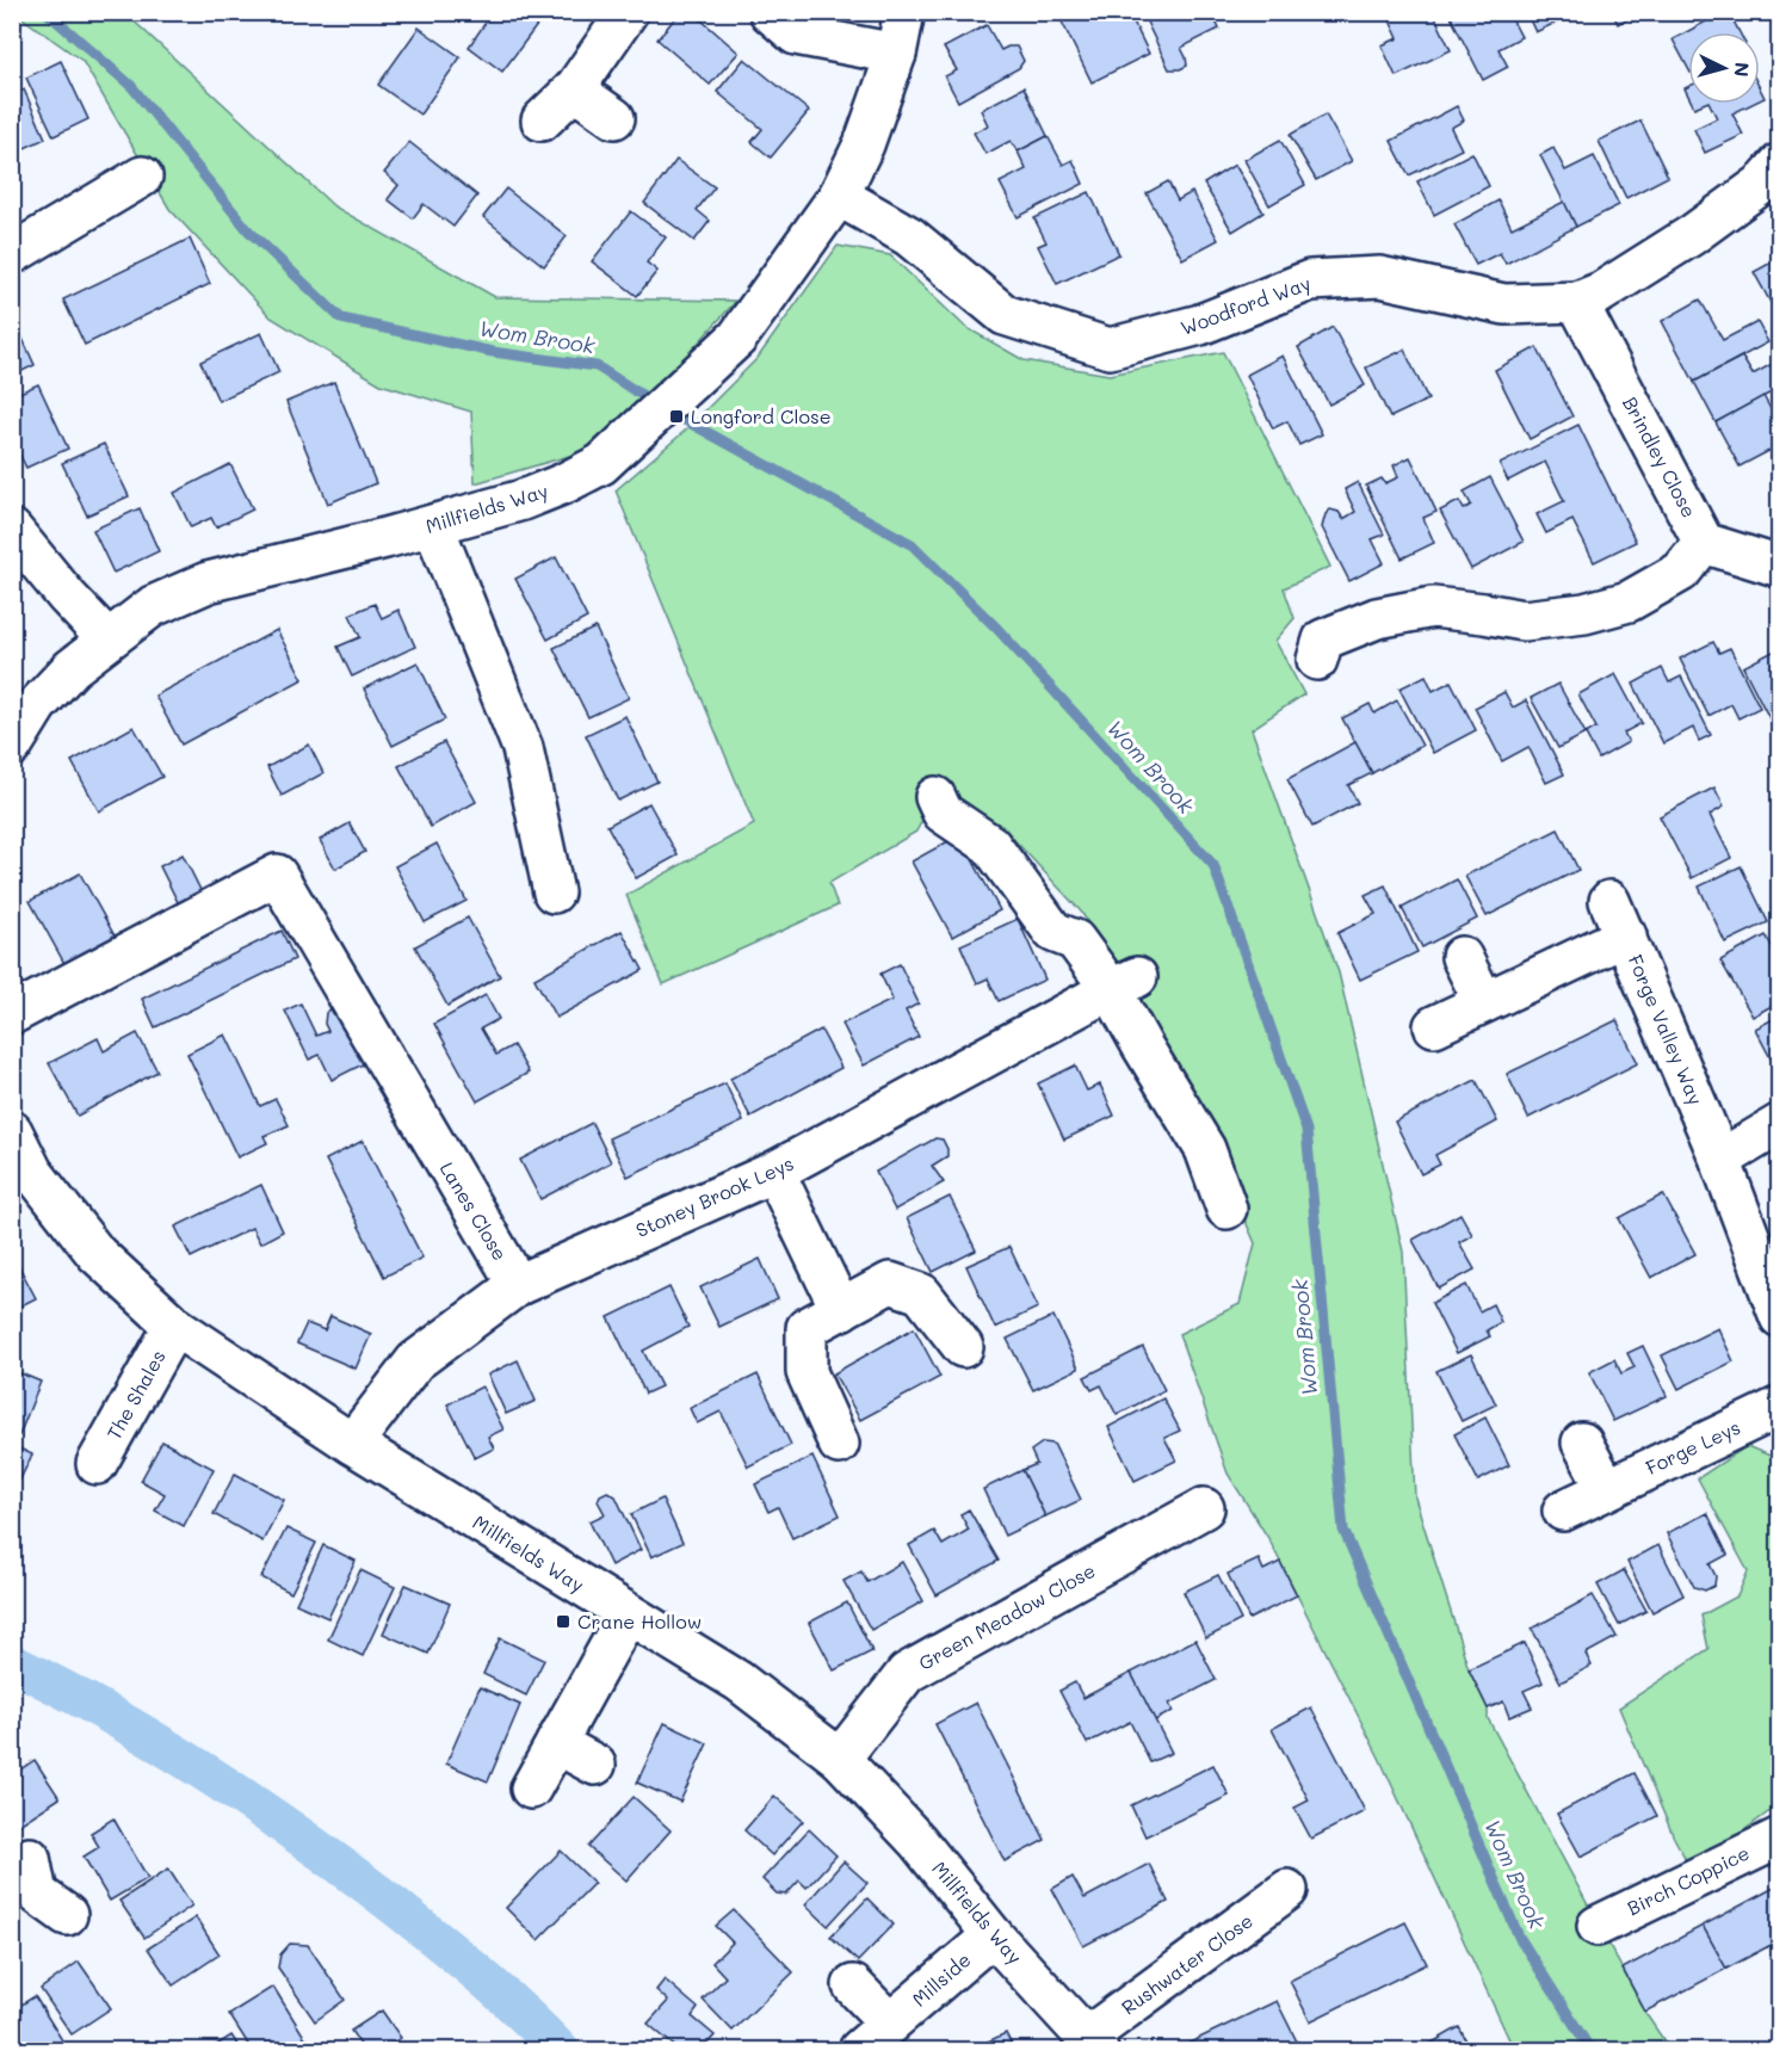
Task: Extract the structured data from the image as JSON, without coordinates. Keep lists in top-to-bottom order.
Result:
{
  "streets": {
    "street": [
      "Woodford Way",
      "Brindley Close",
      "Millfields Way",
      "Forge Valley Way",
      "Stoney Brook Leys",
      "Lanes Close",
      "The Shales",
      "Forge Leys",
      "Green Meadow Close",
      "Birch Coppice",
      "Rushwater Close",
      "Millside"
    ]
  },
  "crossings": [
    ["Woodford Way", "Brindley Close"],
    ["Woodford Way", "Millfields Way"],
    ["Millfields Way", "Stoney Brook Leys"],
    ["Millfields Way", "The Shales"],
    ["Millfields Way", "Green Meadow Close"],
    ["Millfields Way", "Rushwater Close"],
    ["Millfields Way", "Millside"],
    ["Stoney Brook Leys", "Lanes Close"]
  ],
  "water": ["Wom Brook"],
  "places": {
    "transit": ["Longford Close", "Crane Hollow"]
  },
  "north": "right"
}
